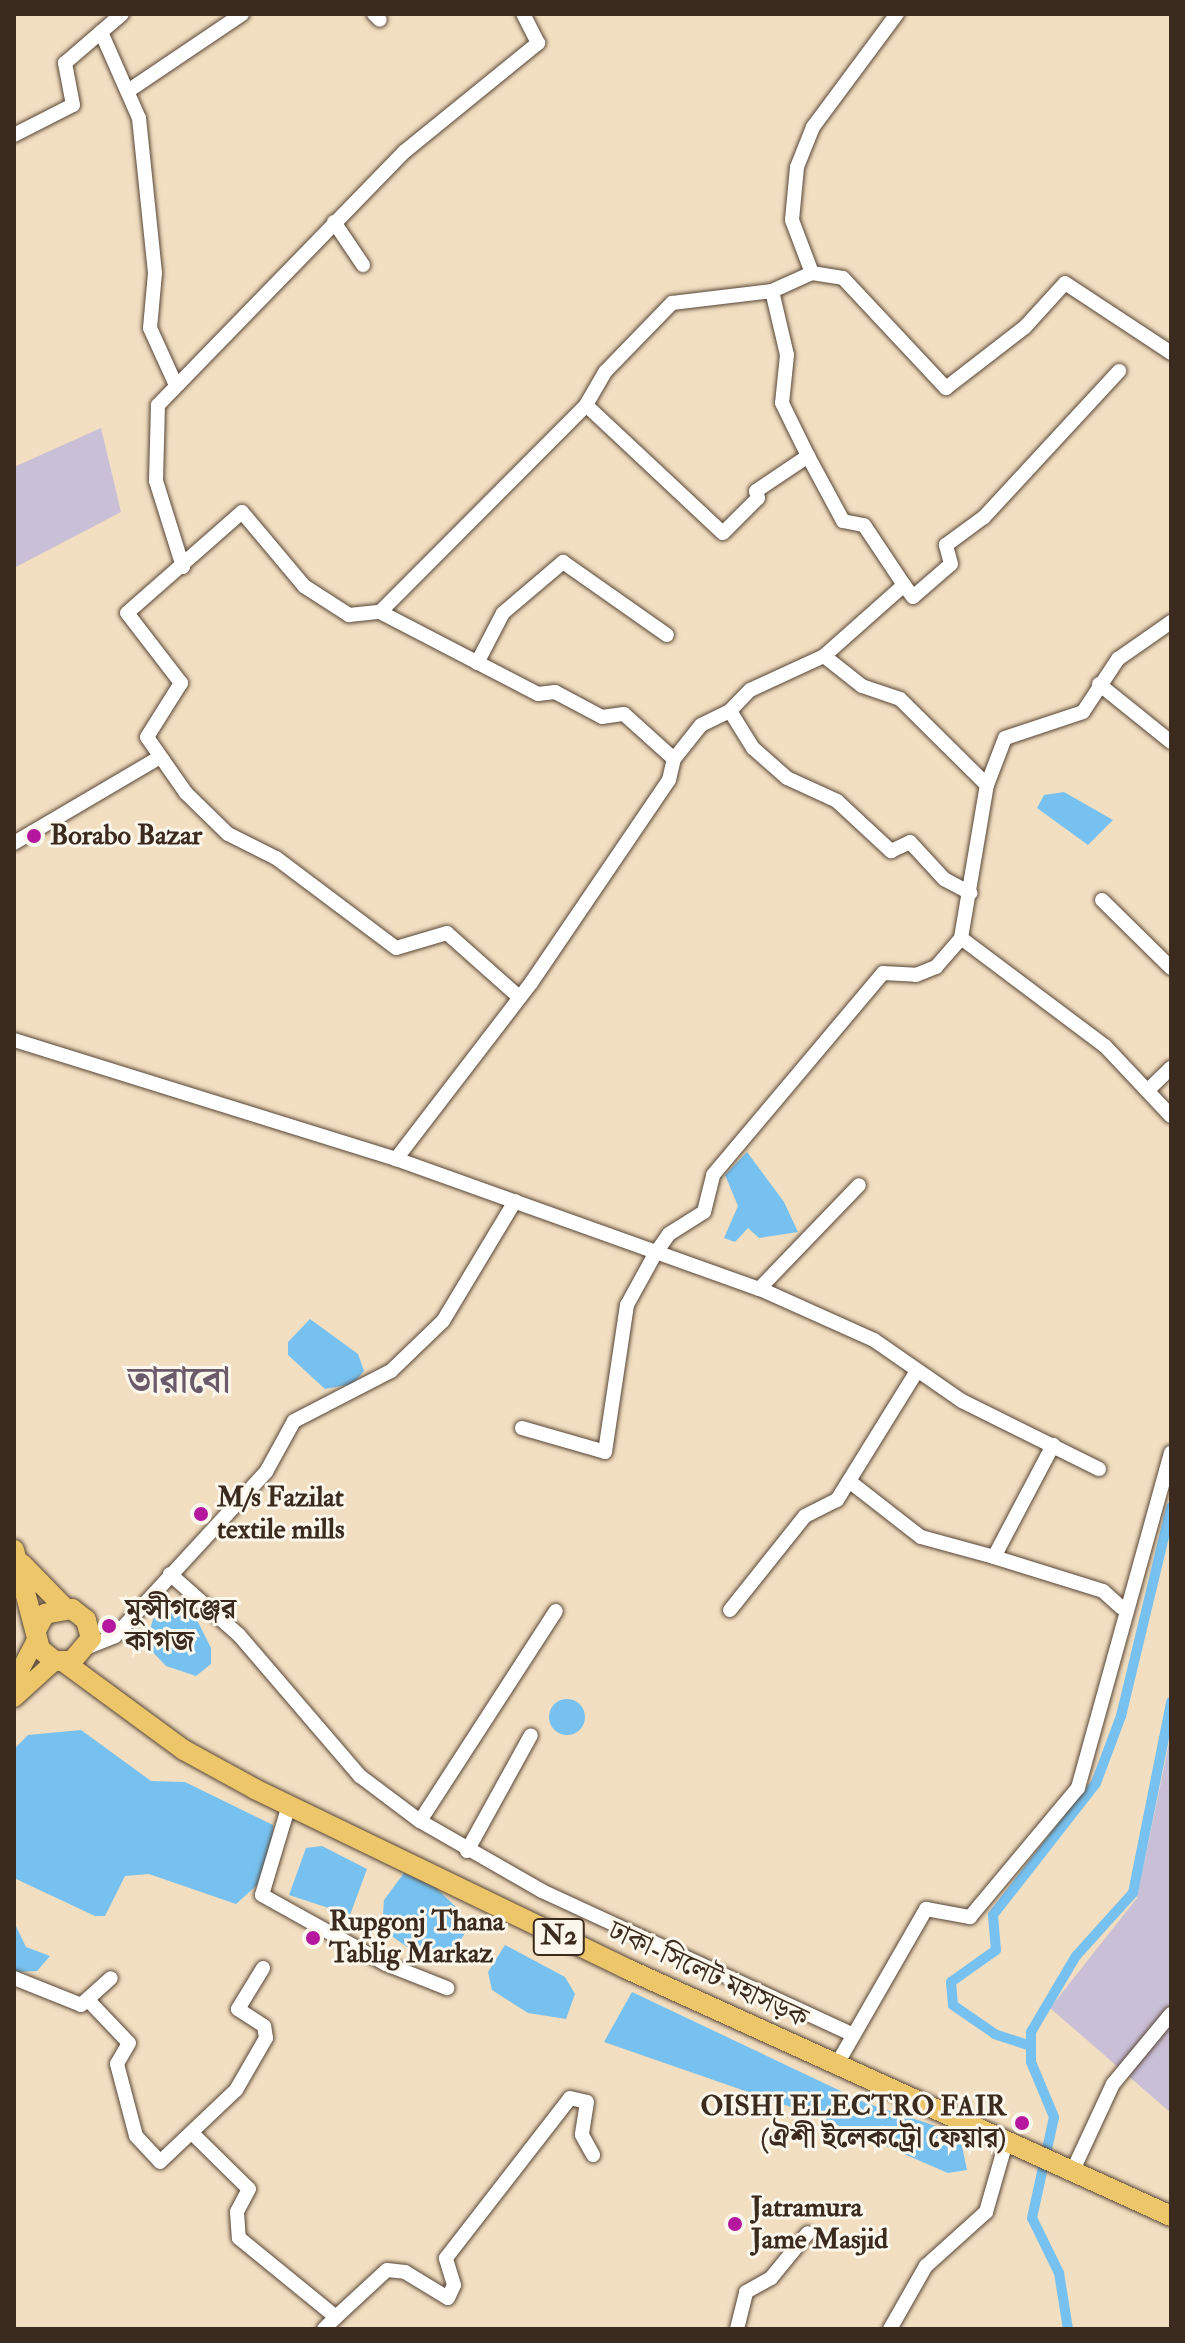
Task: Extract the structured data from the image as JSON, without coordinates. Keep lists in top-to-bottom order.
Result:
{
  "streets": {
    "highway": ["N2", "ঢাকা-সিলেট মহাসড়ক"]
  },
  "crossings": [
    ["N2", "ঢাকা-সিলেট মহাসড়ক"]
  ],
  "districts": ["তারাবো"],
  "places": [
    "Borabo Bazar",
    "M/s Fazilat textile mills",
    "মুন্সীগঞ্জের কাগজ",
    "Rupgonj Thana Tablig Markaz",
    "OISHI ELECTRO FAIR (ঐশী ইলেকট্রো ফেয়ার)",
    "Jatramura Jame Masjid"
  ]
}
